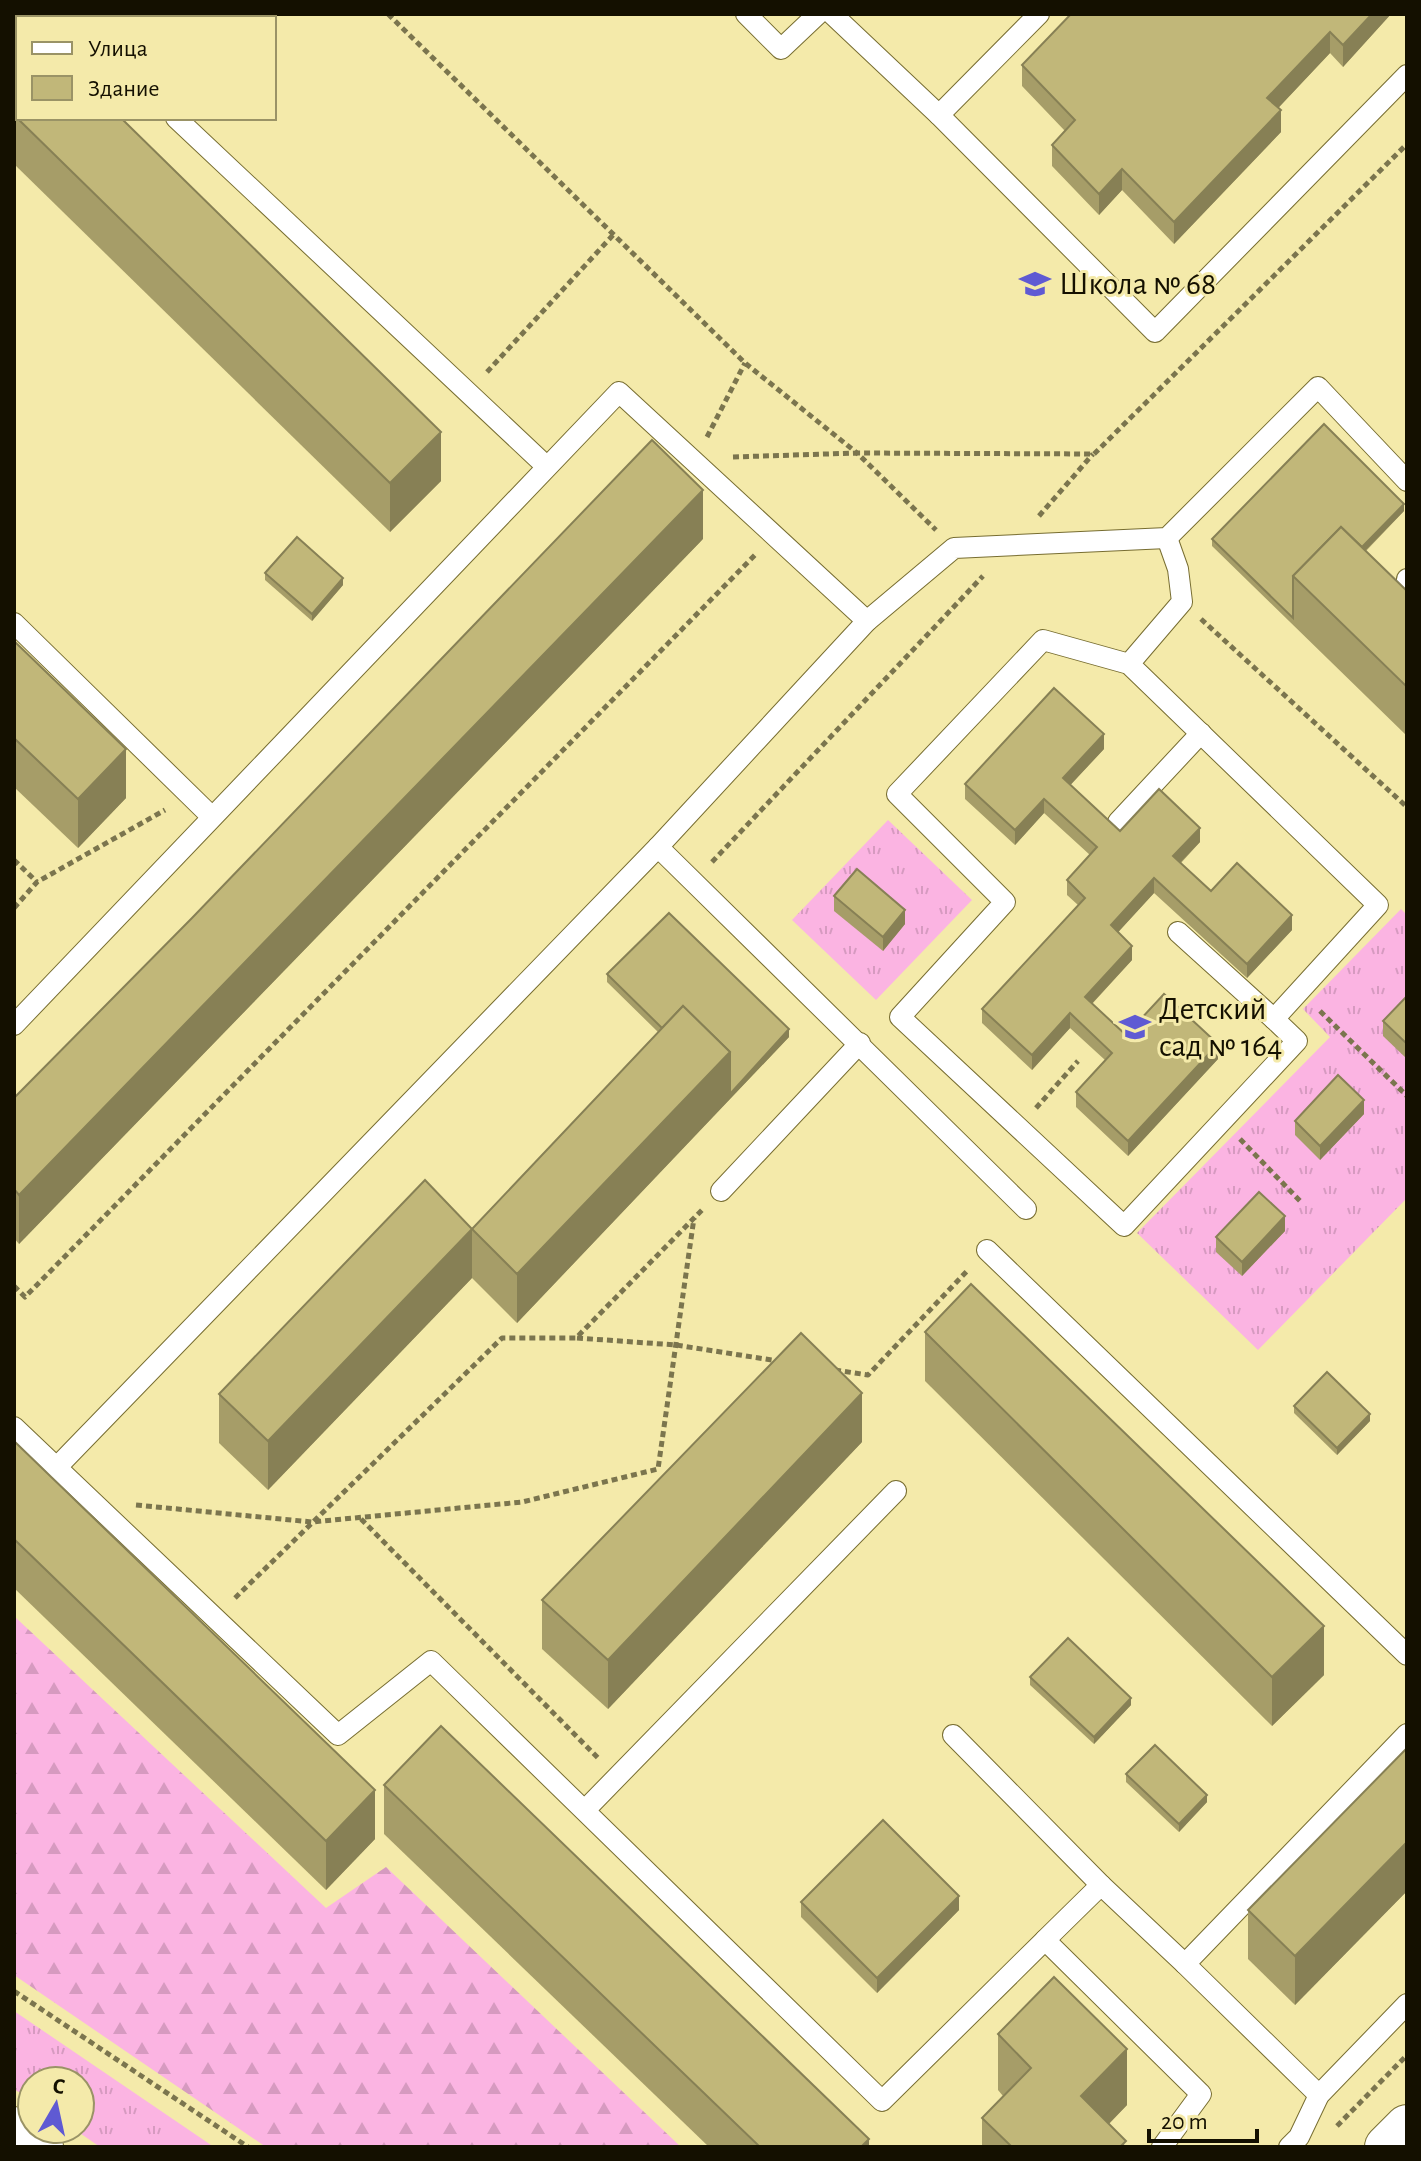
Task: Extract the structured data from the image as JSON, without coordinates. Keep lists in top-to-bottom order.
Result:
{
  "places": {
    "school or university": ["Школа № 68", "Детский сад № 164"]
  },
  "legend": ["Улица", "Здание"],
  "scale_bar": "20 m",
  "north": "top"
}
